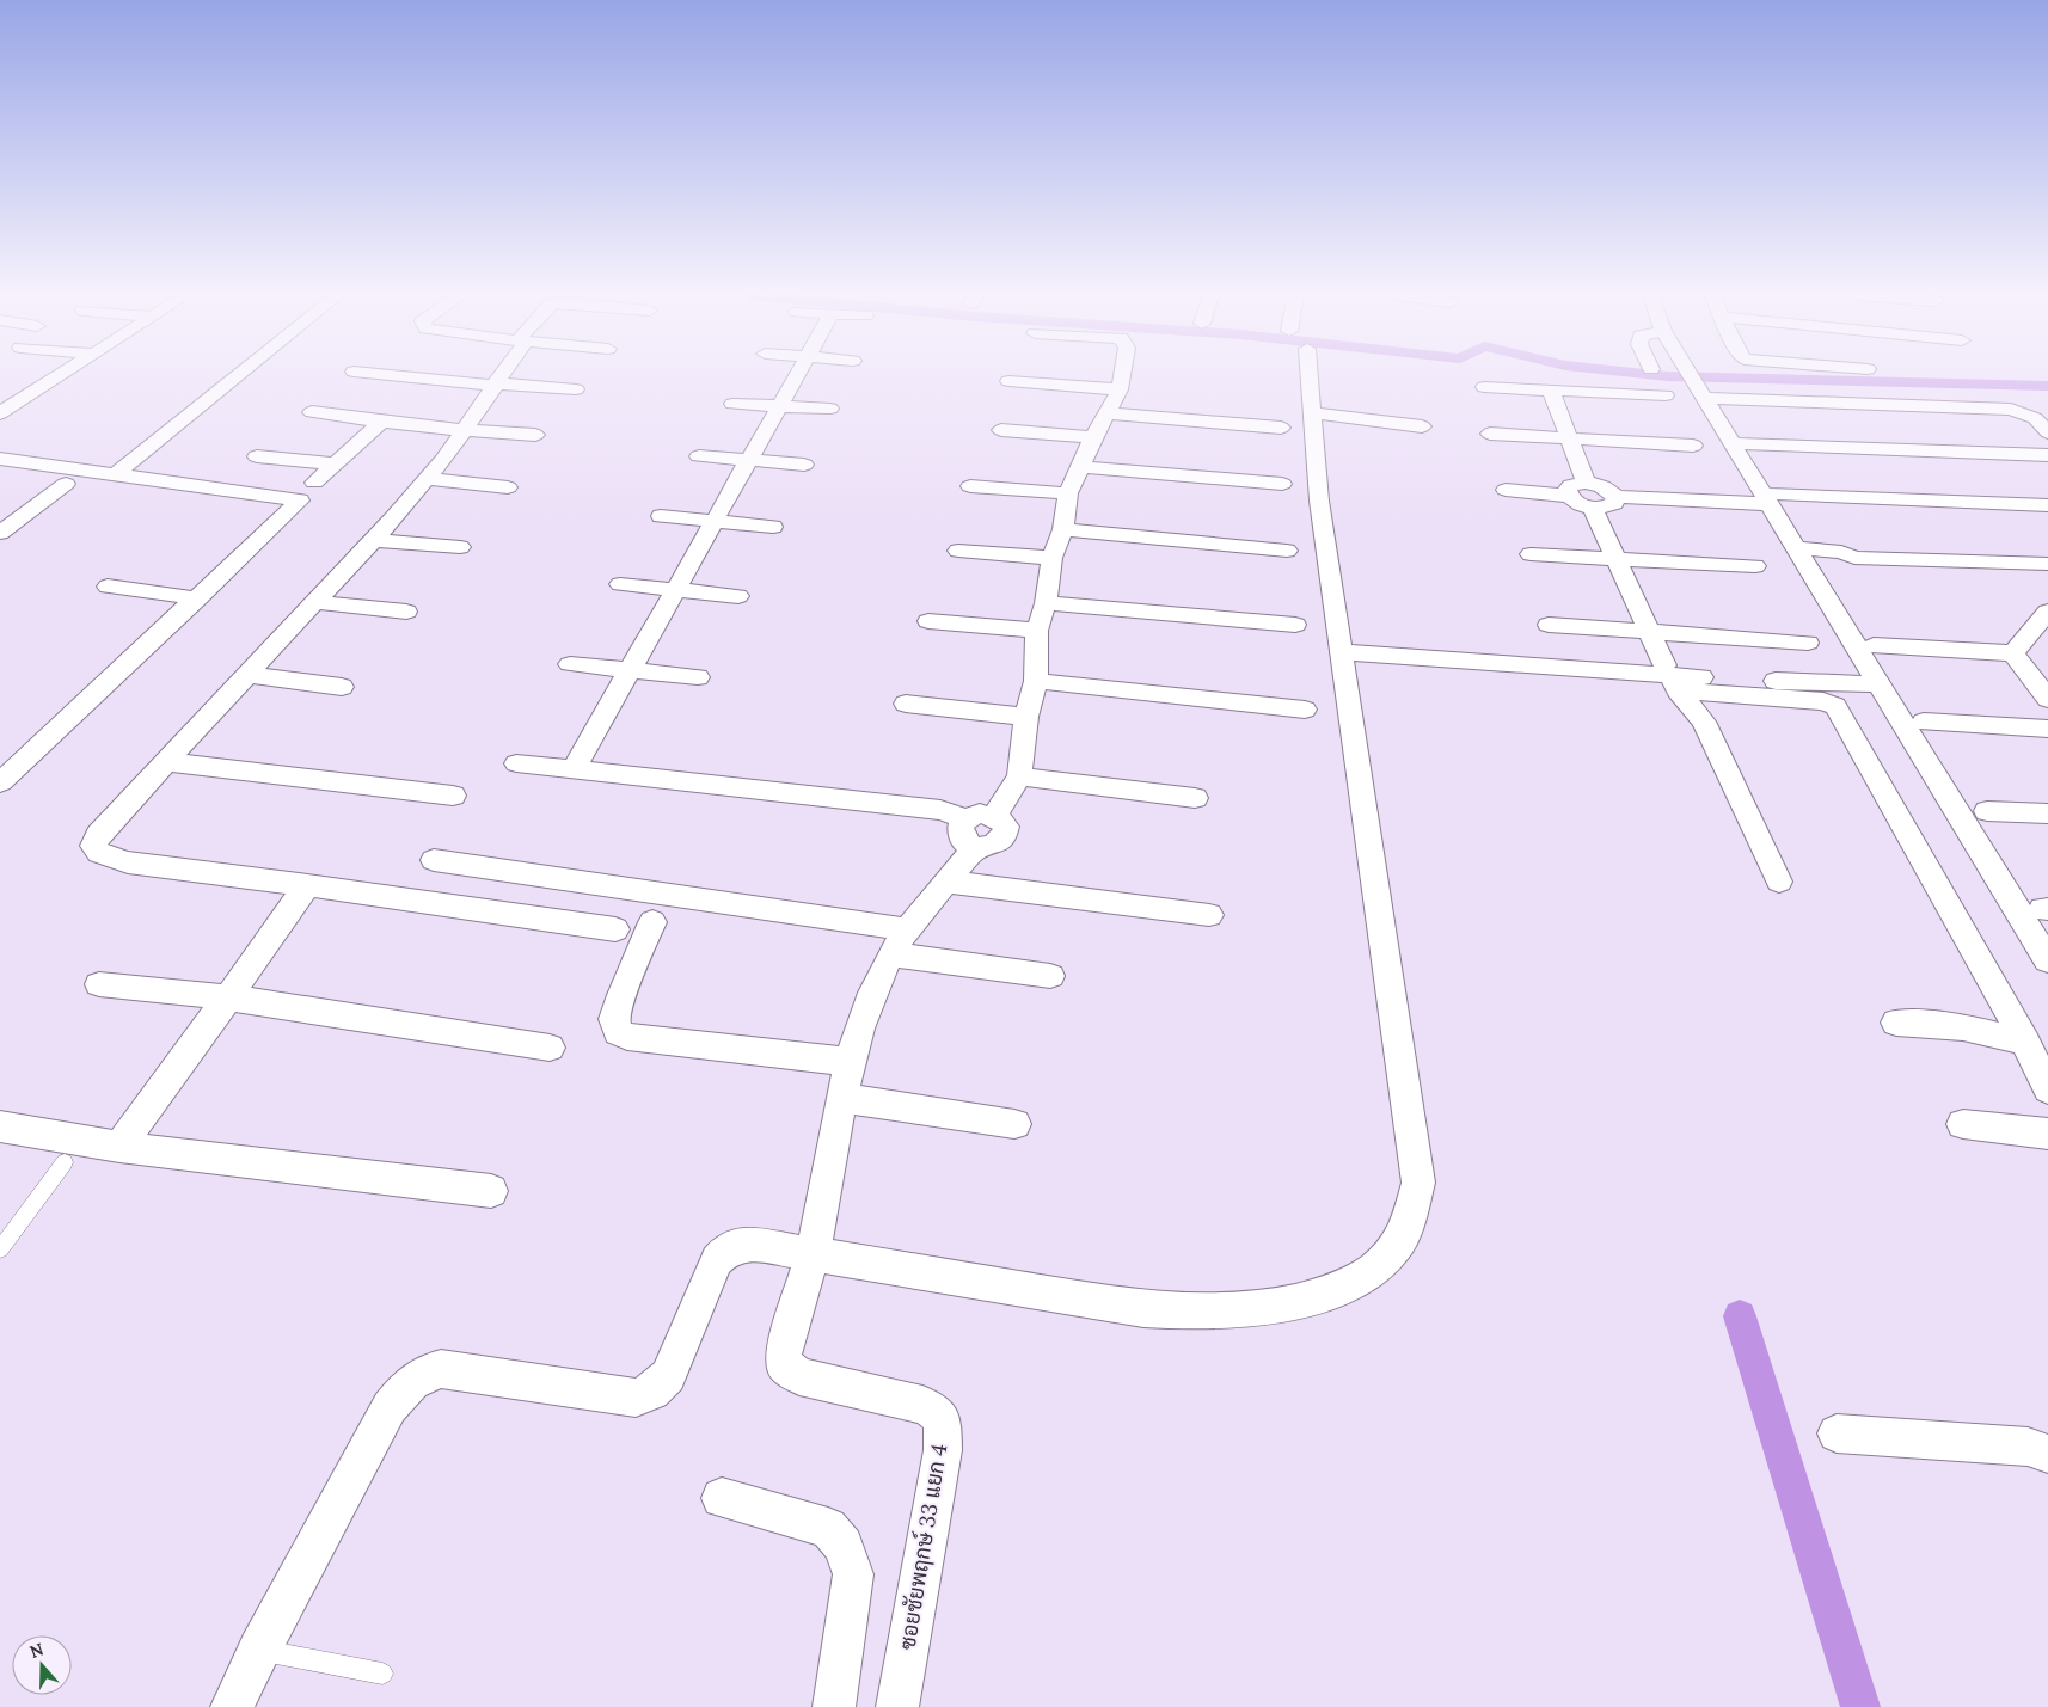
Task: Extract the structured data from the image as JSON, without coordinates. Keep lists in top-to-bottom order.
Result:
{
  "streets": {
    "street": ["ซอยชัยพฤกษ์ 33 แยก 4"]
  },
  "north": "top"
}
